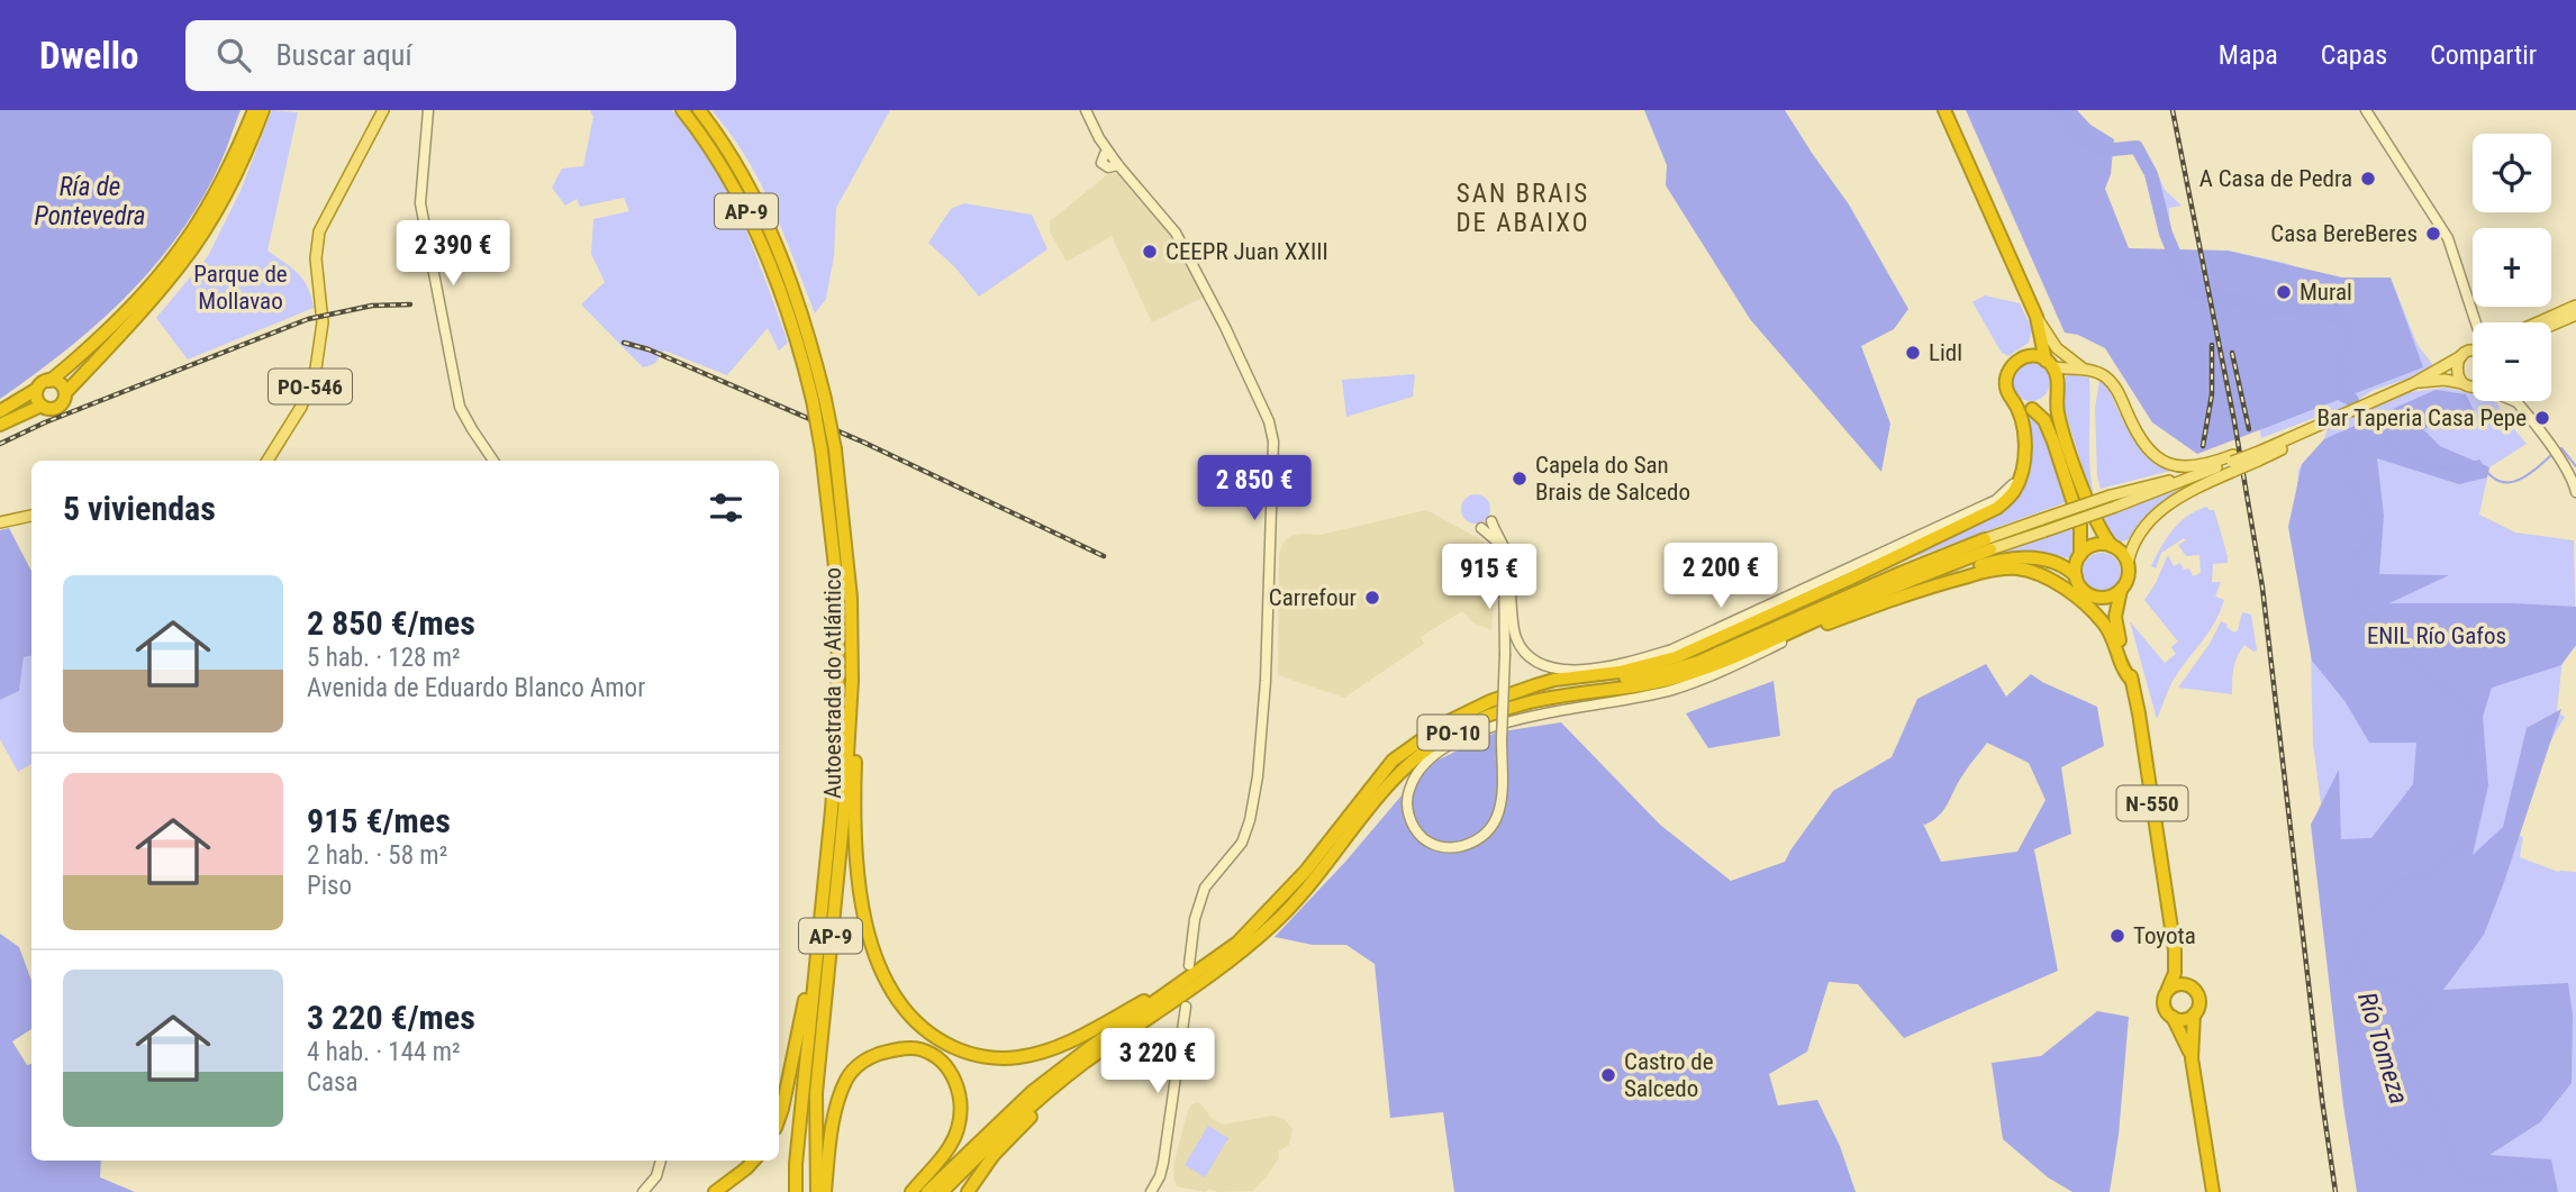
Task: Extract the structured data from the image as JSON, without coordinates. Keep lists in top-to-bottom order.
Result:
{
  "streets": {
    "highway": [
      "AP-9",
      "Autoestrada do Atlántico",
      "PO-10",
      "N-550"
    ],
    "main road": ["PO-546"]
  },
  "districts": ["SAN BRAIS DE ABAIXO"],
  "water": ["Ría de Pontevedra", "Río Tomeza"],
  "parks": ["Parque de Mollavao", "ENIL Río Gafos"],
  "places": [
    "A Casa de Pedra",
    "Casa BereBeres",
    "CEEPR Juan XXIII",
    "Mural",
    "Lidl",
    "Bar Taperia Casa Pepe",
    "Capela do San Brais de Salcedo",
    "Carrefour",
    "Toyota",
    "Castro de Salcedo"
  ],
  "page": {
    "header": "Dwello",
    "search": "Buscar aquí",
    "nav": ["Mapa", "Capas", "Compartir"],
    "map_buttons": ["+", "−"],
    "price": [
      "2 390 €",
      "2 850 €",
      "2 200 €",
      "915 €",
      "3 220 €"
    ],
    "heading": "5 viviendas",
    "list": [
      {
        "name": "2 850 €/mes",
        "note": "5 hab. · 128 m² · Avenida de Eduardo Blanco Amor"
      },
      {
        "name": "915 €/mes",
        "note": "2 hab. · 58 m² · Piso"
      },
      {
        "name": "3 220 €/mes",
        "note": "4 hab. · 144 m² · Casa"
      }
    ]
  }
}
